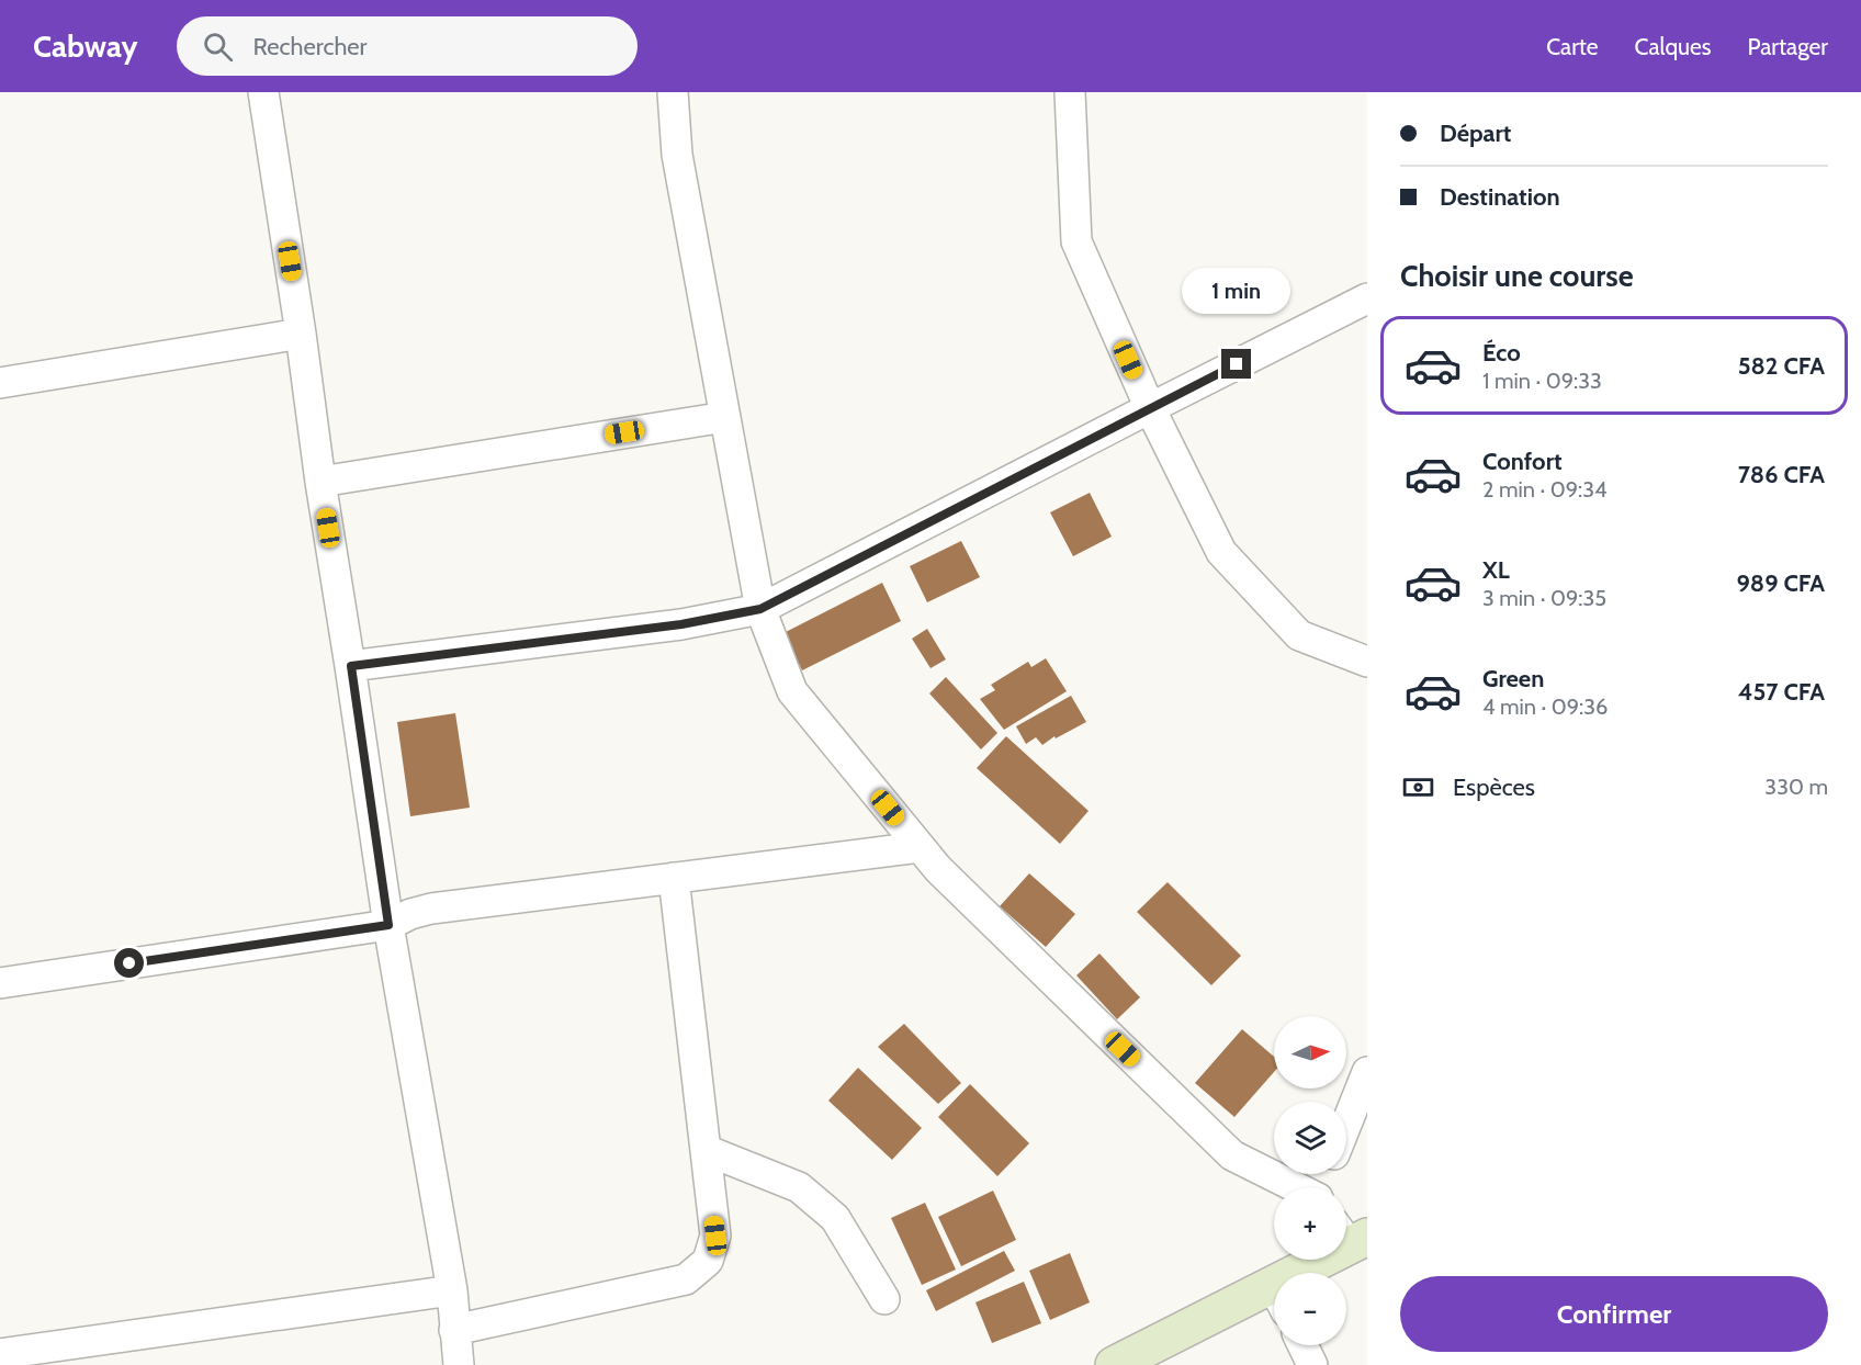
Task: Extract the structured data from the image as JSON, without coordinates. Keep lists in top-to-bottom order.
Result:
{
  "north": "right",
  "page": {
    "header": "Cabway",
    "search": "Rechercher",
    "nav": ["Carte", "Calques", "Partager"],
    "banner": ["Départ", "Destination"],
    "heading": "Choisir une course",
    "bubble": "1 min",
    "list": [
      {
        "name": "Éco",
        "note": "1 min · 09:33",
        "value": "582 CFA"
      },
      {
        "name": "Confort",
        "note": "2 min · 09:34",
        "value": "786 CFA"
      },
      {
        "name": "XL",
        "note": "3 min · 09:35",
        "value": "989 CFA"
      },
      {
        "name": "Green",
        "note": "4 min · 09:36",
        "value": "457 CFA"
      }
    ],
    "pay": ["Espèces", "330 m"],
    "map_buttons": ["+", "−"],
    "buttons": "Confirmer"
  }
}
